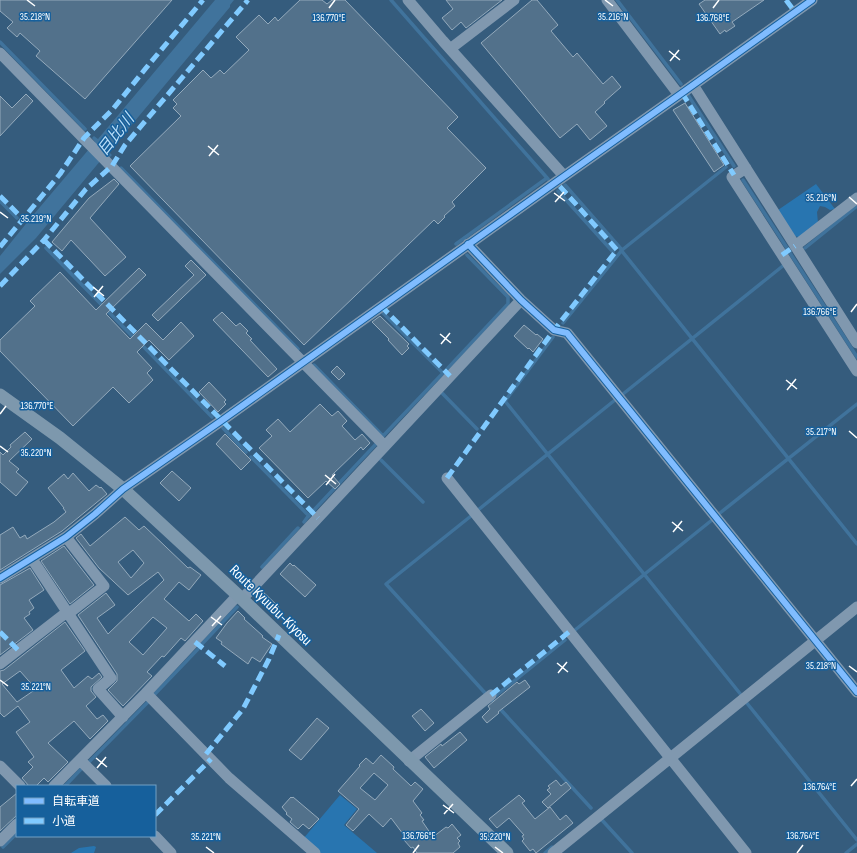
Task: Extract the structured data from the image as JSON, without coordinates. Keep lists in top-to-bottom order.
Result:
{
  "streets": {
    "main road": ["Route Kyuubu-Kiyosu"]
  },
  "water": ["目比川"],
  "legend": ["自転車道", "小道"],
  "coordinates": [
    "35.218°N",
    "35.216°N",
    "136.770°E",
    "136.768°E",
    "35.219°N",
    "136.766°E",
    "35.217°N",
    "35.220°N",
    "35.221°N",
    "136.764°E"
  ]
}
